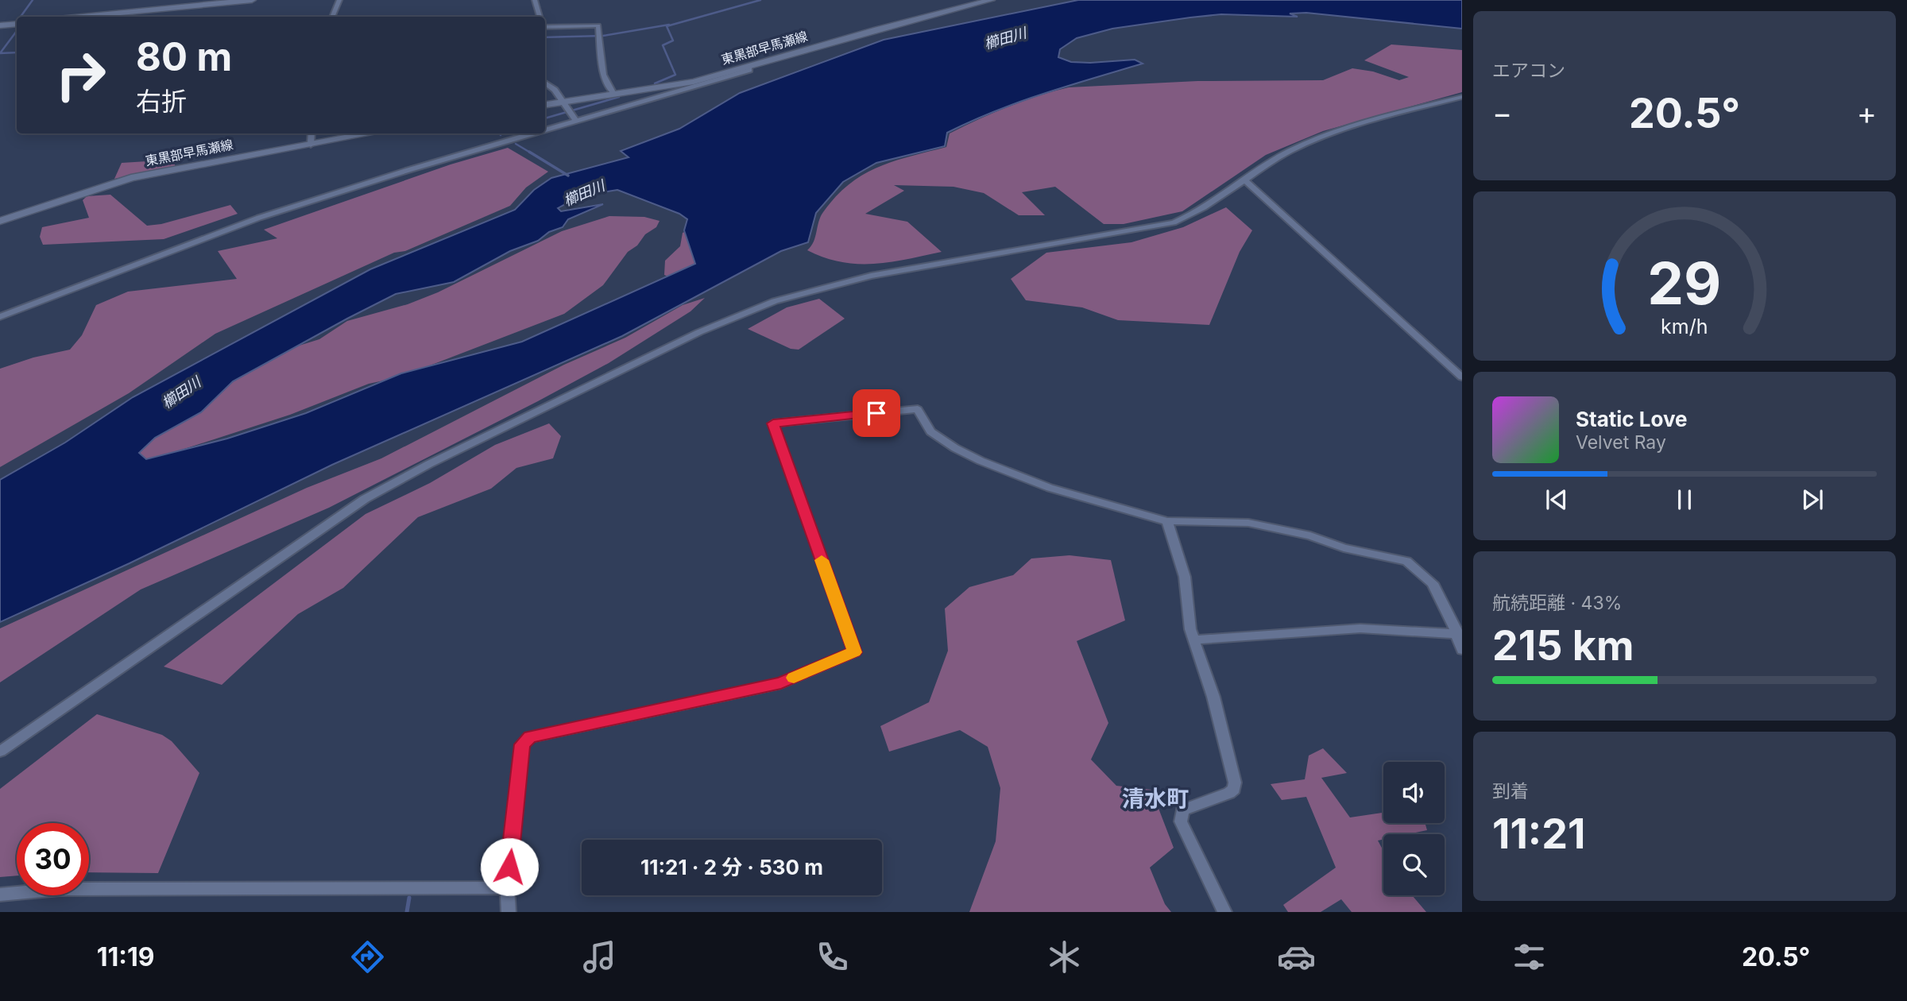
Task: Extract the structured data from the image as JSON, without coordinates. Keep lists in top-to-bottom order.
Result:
{
  "streets": {
    "main road": ["東黒部早馬瀬線"]
  },
  "districts": ["清水町"],
  "water": ["櫛田川"],
  "page": {
    "tile": [
      "エアコン",
      ["航続距離 · 43%", "215 km"],
      ["到着", "11:21"]
    ],
    "turn": ["80 m", "右折"],
    "heat": ["−", "20.5°", "+"],
    "song": ["Static Love", "Velvet Ray"],
    "limit": "30",
    "trip": "11:21 · 2 分 · 530 m",
    "tabs": ["11:19", "20.5°"],
    "gauge": ["29", "km/h"]
  }
}
